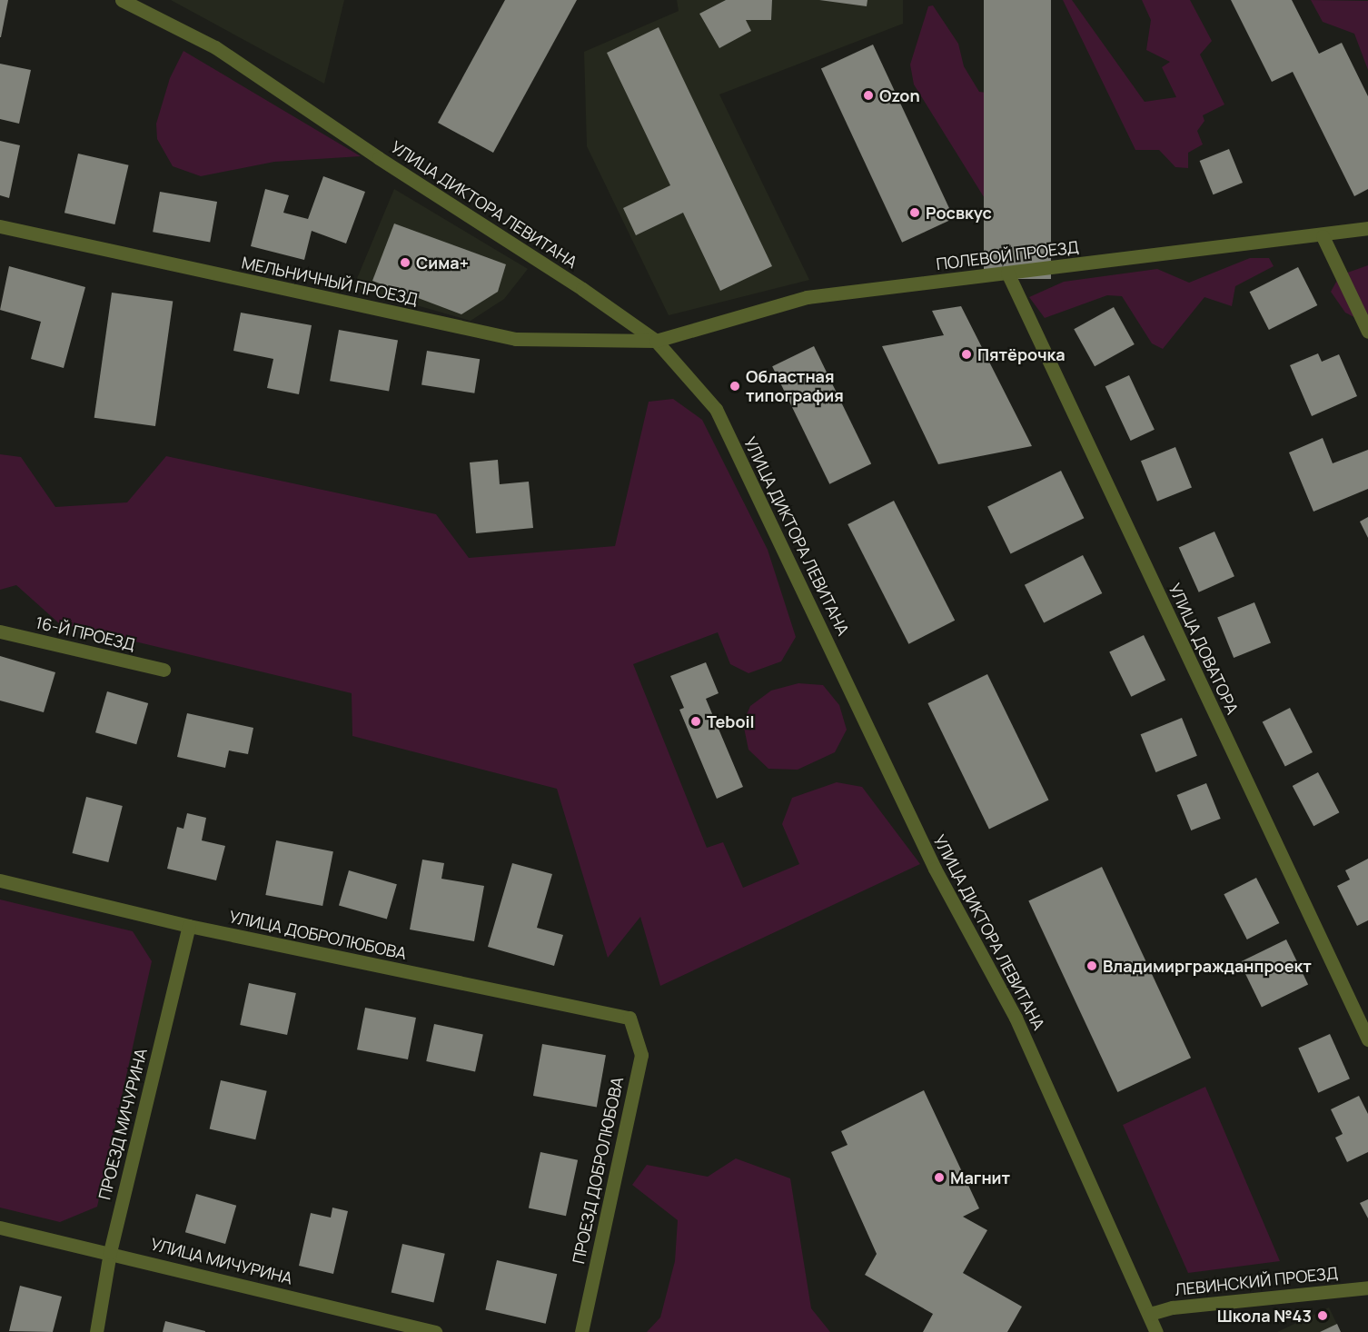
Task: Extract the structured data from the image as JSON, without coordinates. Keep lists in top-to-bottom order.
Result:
{
  "streets": {
    "street": [
      "УЛИЦА ДИКТОРА ЛЕВИТАНА",
      "ПОЛЕВОЙ ПРОЕЗД",
      "МЕЛЬНИЧНЫЙ ПРОЕЗД",
      "16-Й ПРОЕЗД",
      "УЛИЦА ДОВАТОРА",
      "УЛИЦА ДОБРОЛЮБОВА",
      "ПРОЕЗД МИЧУРИНА",
      "ПРОЕЗД ДОБРОЛЮБОВА",
      "УЛИЦА МИЧУРИНА",
      "ЛЕВИНСКИЙ ПРОЕЗД"
    ]
  },
  "crossings": [
    ["УЛИЦА ДИКТОРА ЛЕВИТАНА", "ПОЛЕВОЙ ПРОЕЗД"],
    ["УЛИЦА ДИКТОРА ЛЕВИТАНА", "МЕЛЬНИЧНЫЙ ПРОЕЗД"],
    ["УЛИЦА ДИКТОРА ЛЕВИТАНА", "ЛЕВИНСКИЙ ПРОЕЗД"],
    ["ПОЛЕВОЙ ПРОЕЗД", "МЕЛЬНИЧНЫЙ ПРОЕЗД"],
    ["ПОЛЕВОЙ ПРОЕЗД", "УЛИЦА ДОВАТОРА"],
    ["УЛИЦА ДОБРОЛЮБОВА", "ПРОЕЗД МИЧУРИНА"],
    ["УЛИЦА ДОБРОЛЮБОВА", "ПРОЕЗД ДОБРОЛЮБОВА"],
    ["ПРОЕЗД МИЧУРИНА", "УЛИЦА МИЧУРИНА"]
  ],
  "places": [
    "Ozon",
    "Росвкус",
    "Сима+",
    "Пятёрочка",
    "Областная типография",
    "Teboil",
    "Владимиргражданпроект",
    "Магнит",
    "Школа №43"
  ]
}
